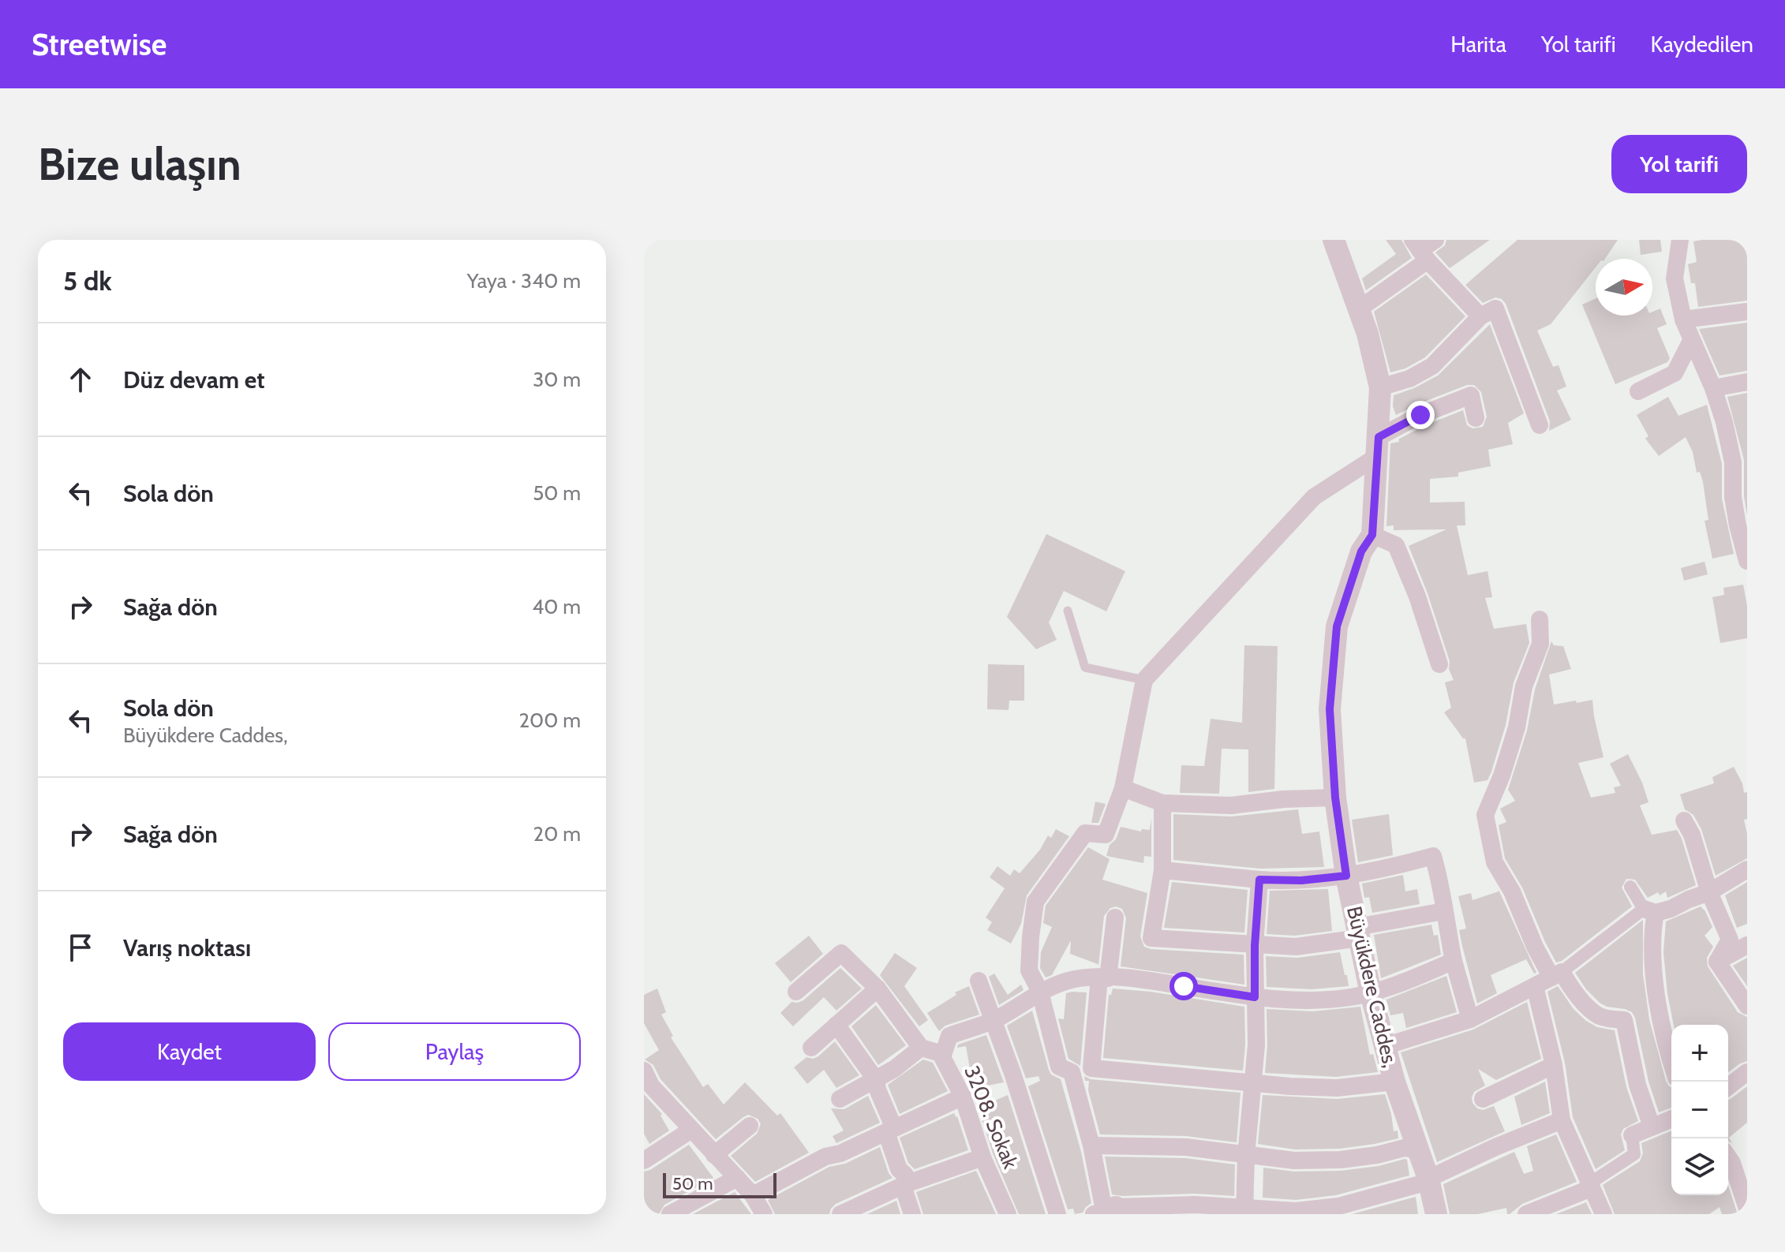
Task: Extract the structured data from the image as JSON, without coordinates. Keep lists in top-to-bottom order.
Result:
{
  "streets": {
    "street": ["Büyükdere Caddes,", "3208. Sokak"]
  },
  "scale_bar": "50 m",
  "north": "right",
  "page": {
    "header": "Streetwise",
    "nav": ["Harita", "Yol tarifi", "Kaydedilen"],
    "buttons": [
      "Yol tarifi",
      ["Kaydet", "Paylaş"]
    ],
    "title": "Bize ulaşın",
    "heading": ["5 dk", "Yaya · 340 m"],
    "list": [
      ["Düz devam et", "30 m"],
      ["Sola dön", "50 m"],
      ["Sağa dön", "40 m"],
      ["Sola dön", "Büyükdere Caddes,", "200 m"],
      ["Sağa dön", "20 m"],
      "Varış noktası"
    ],
    "map_buttons": ["+", "−"],
    "scale": "50 m"
  }
}
